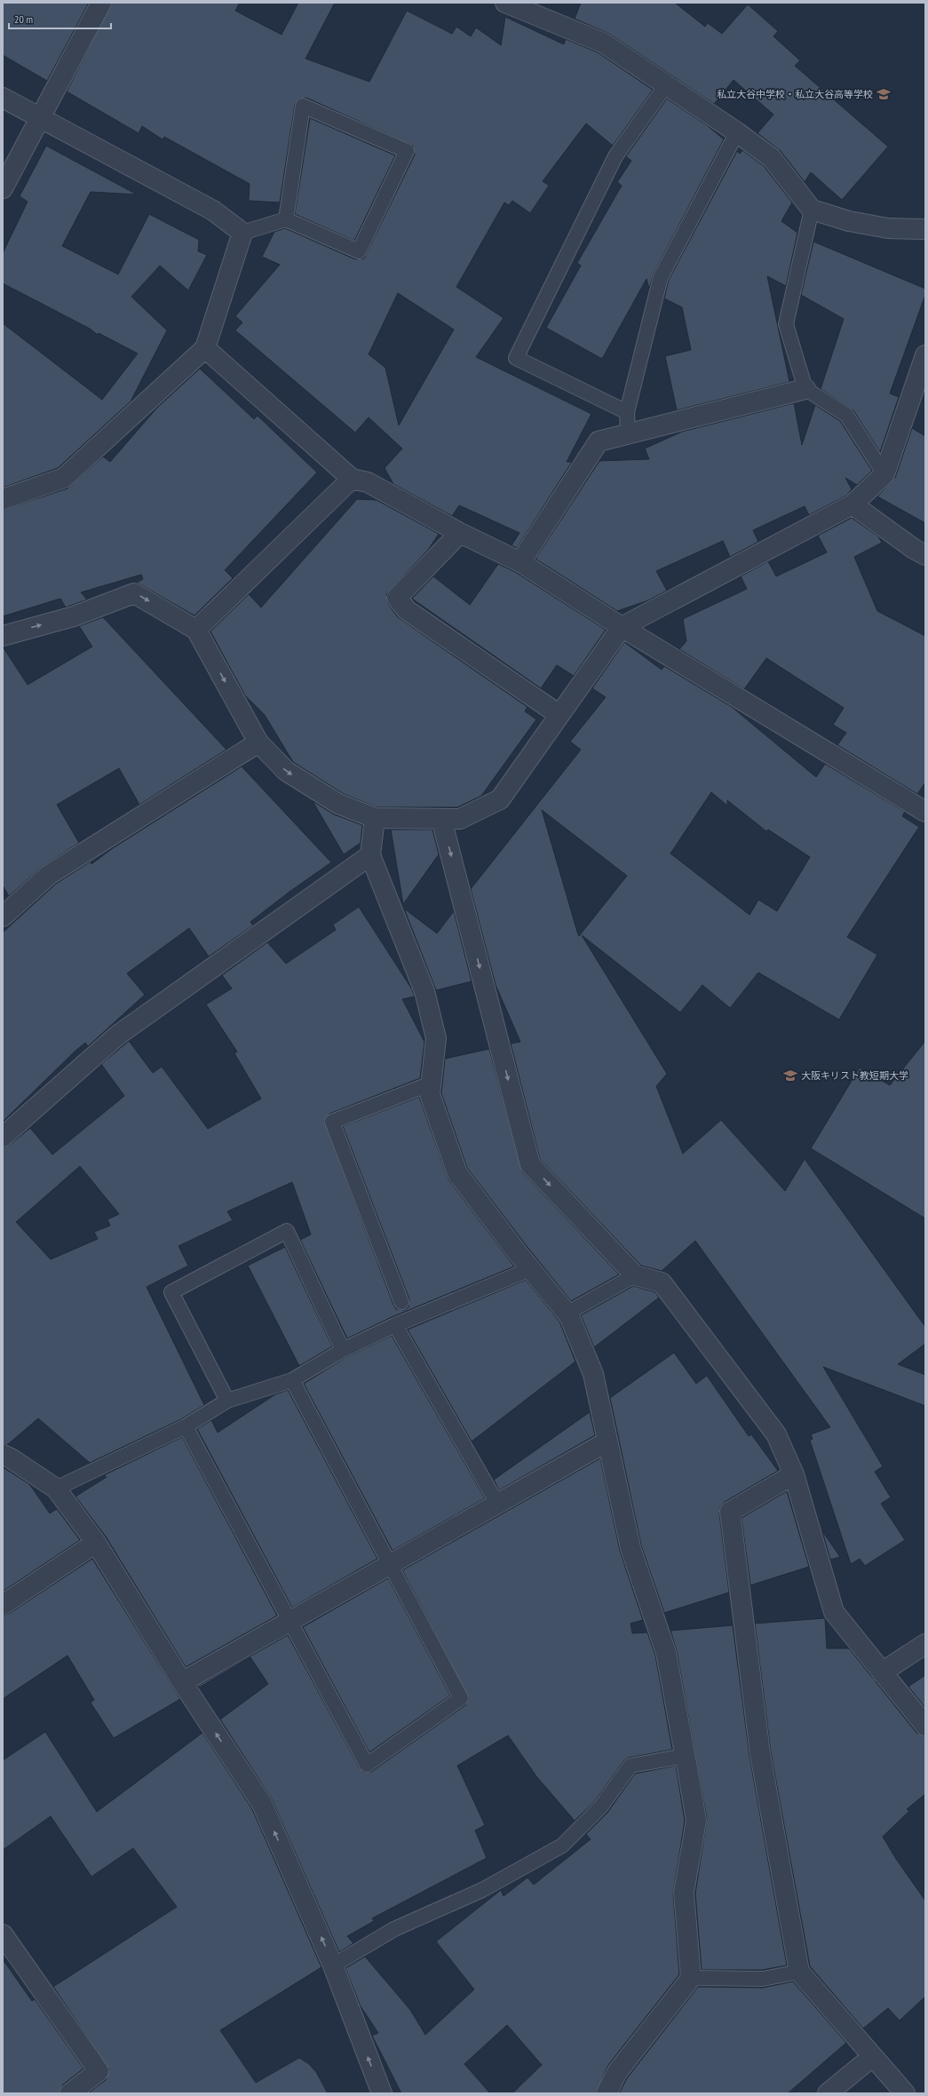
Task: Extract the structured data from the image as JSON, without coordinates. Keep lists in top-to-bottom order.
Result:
{
  "places": {
    "school or university": ["私立大谷中学校・私立大谷高等学校", "大阪キリスト教短期大学"]
  },
  "scale_bar": "20 m"
}
